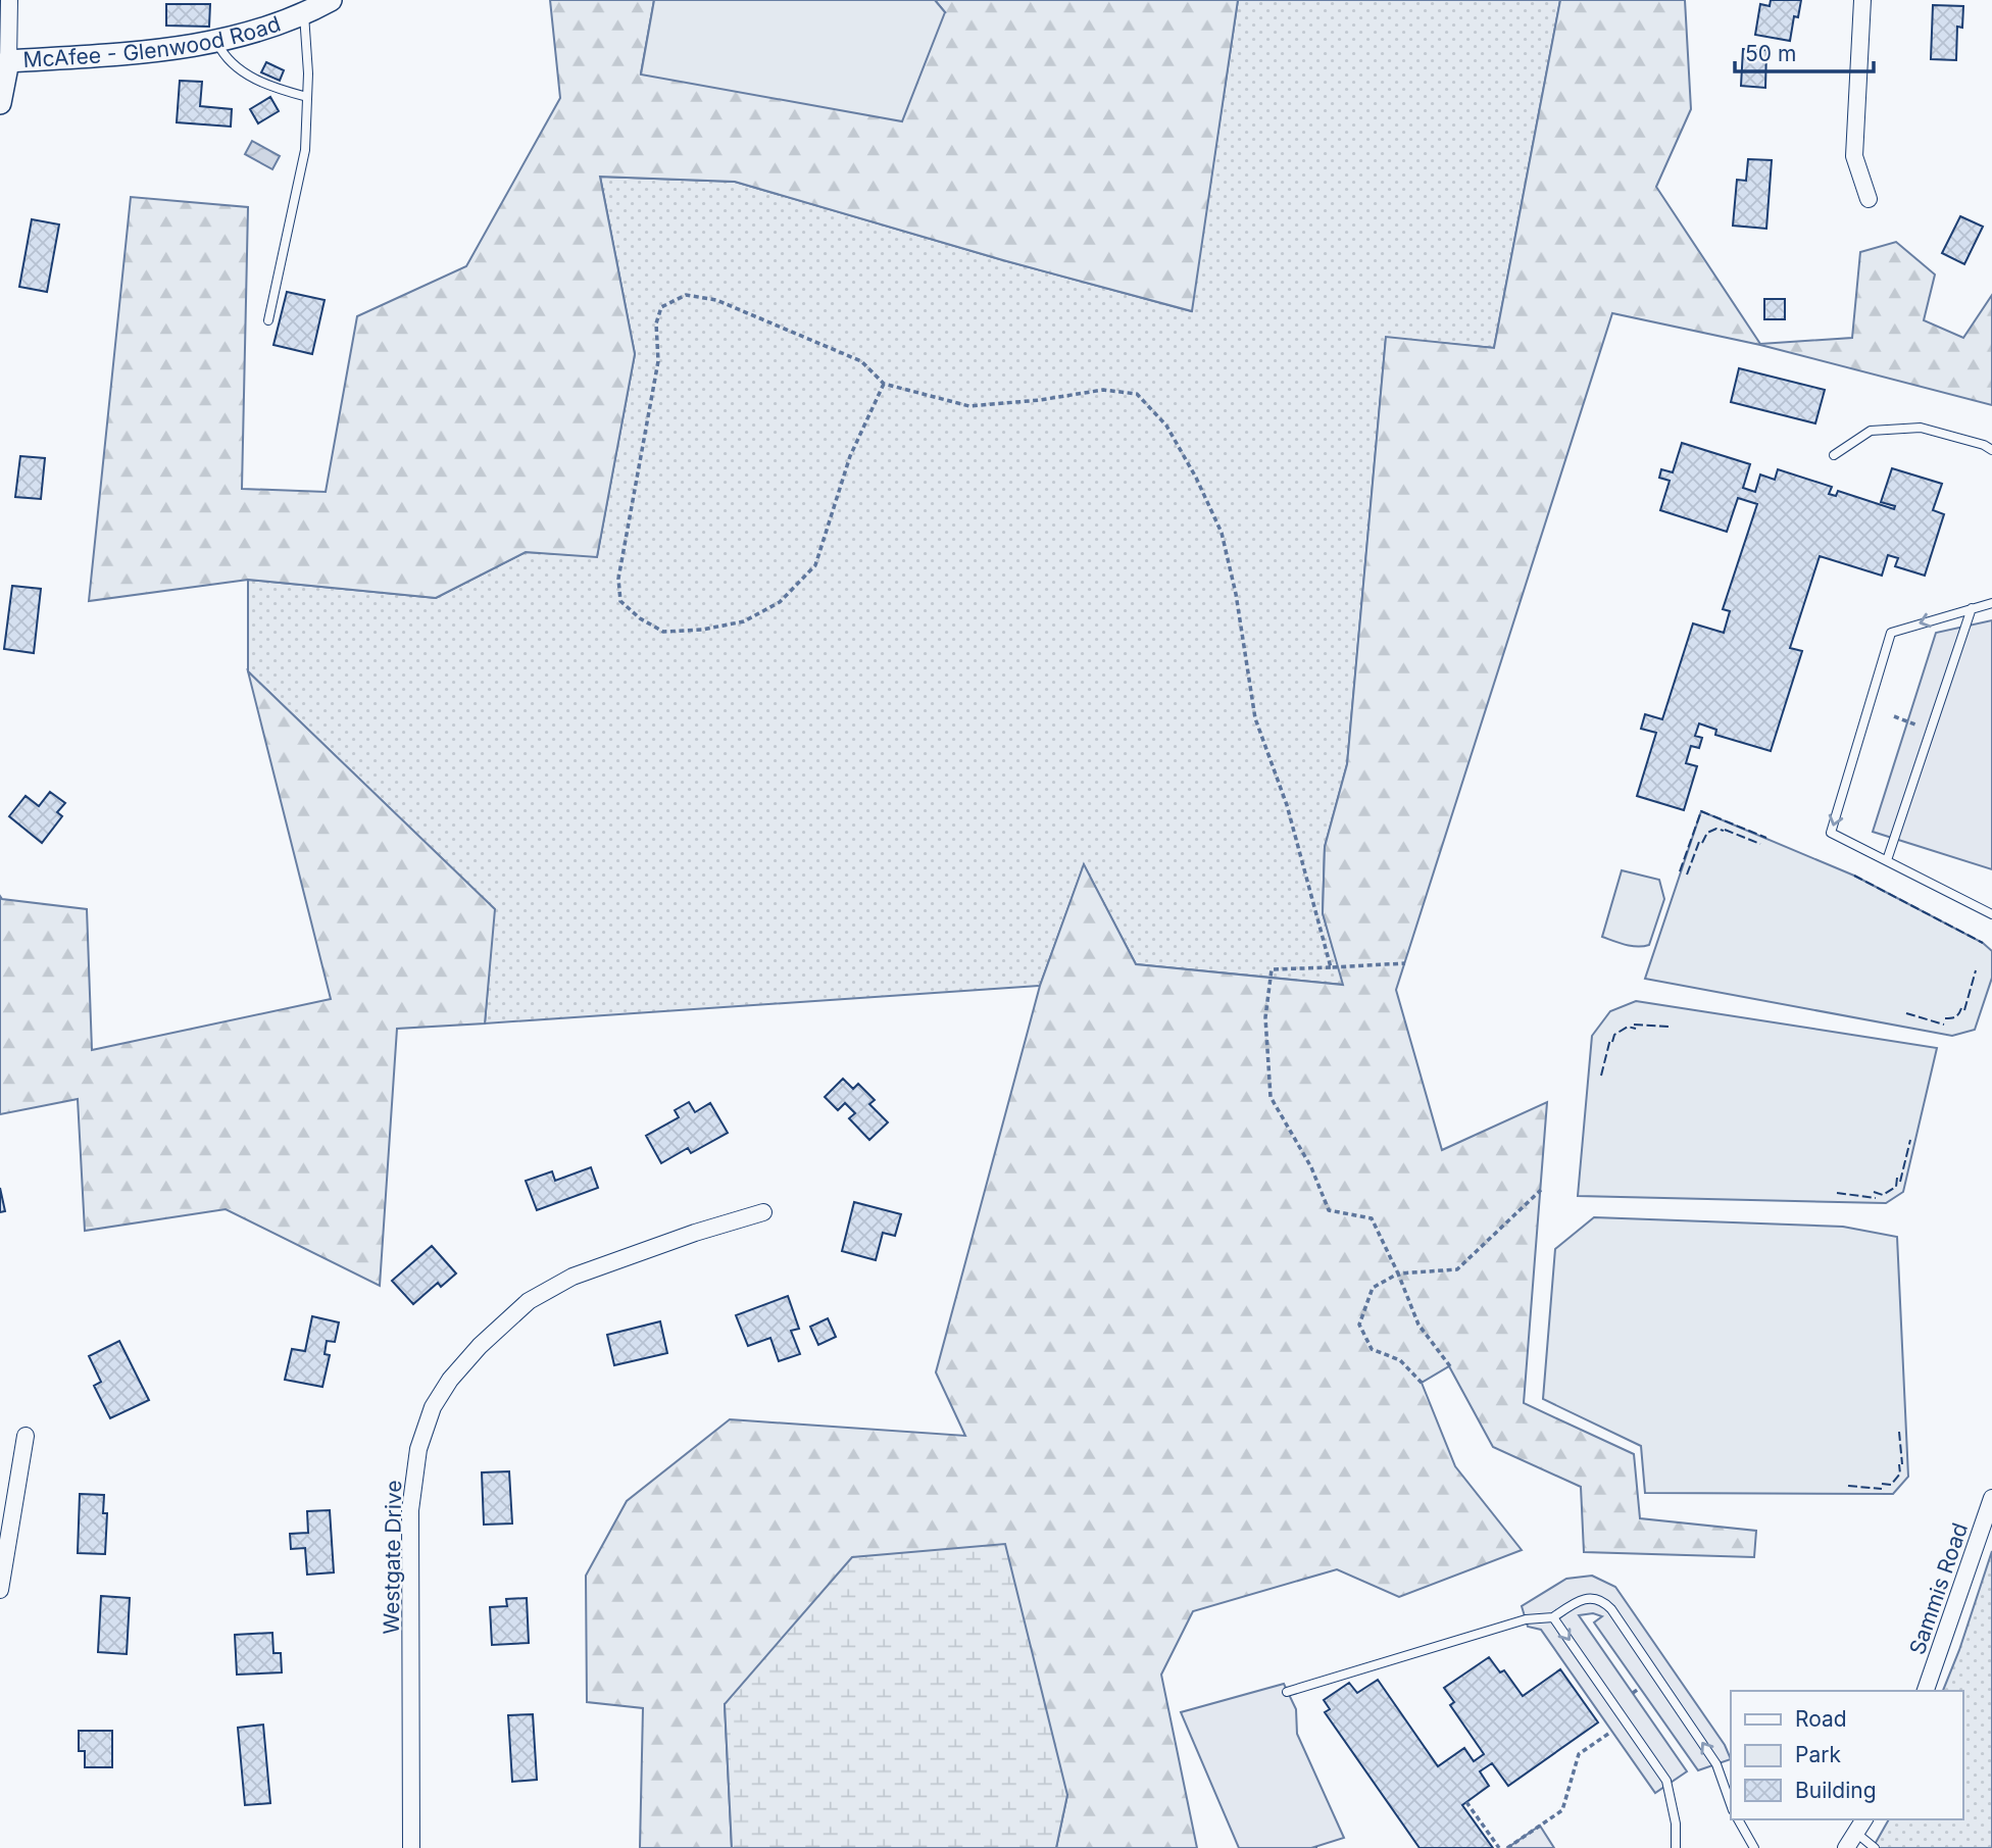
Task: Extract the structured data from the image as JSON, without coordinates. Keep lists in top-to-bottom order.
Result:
{
  "streets": {
    "street": ["McAfee - Glenwood Road", "Westgate Drive", "Sammis Road"]
  },
  "legend": ["Road", "Park", "Building"],
  "scale_bar": "50 m"
}
